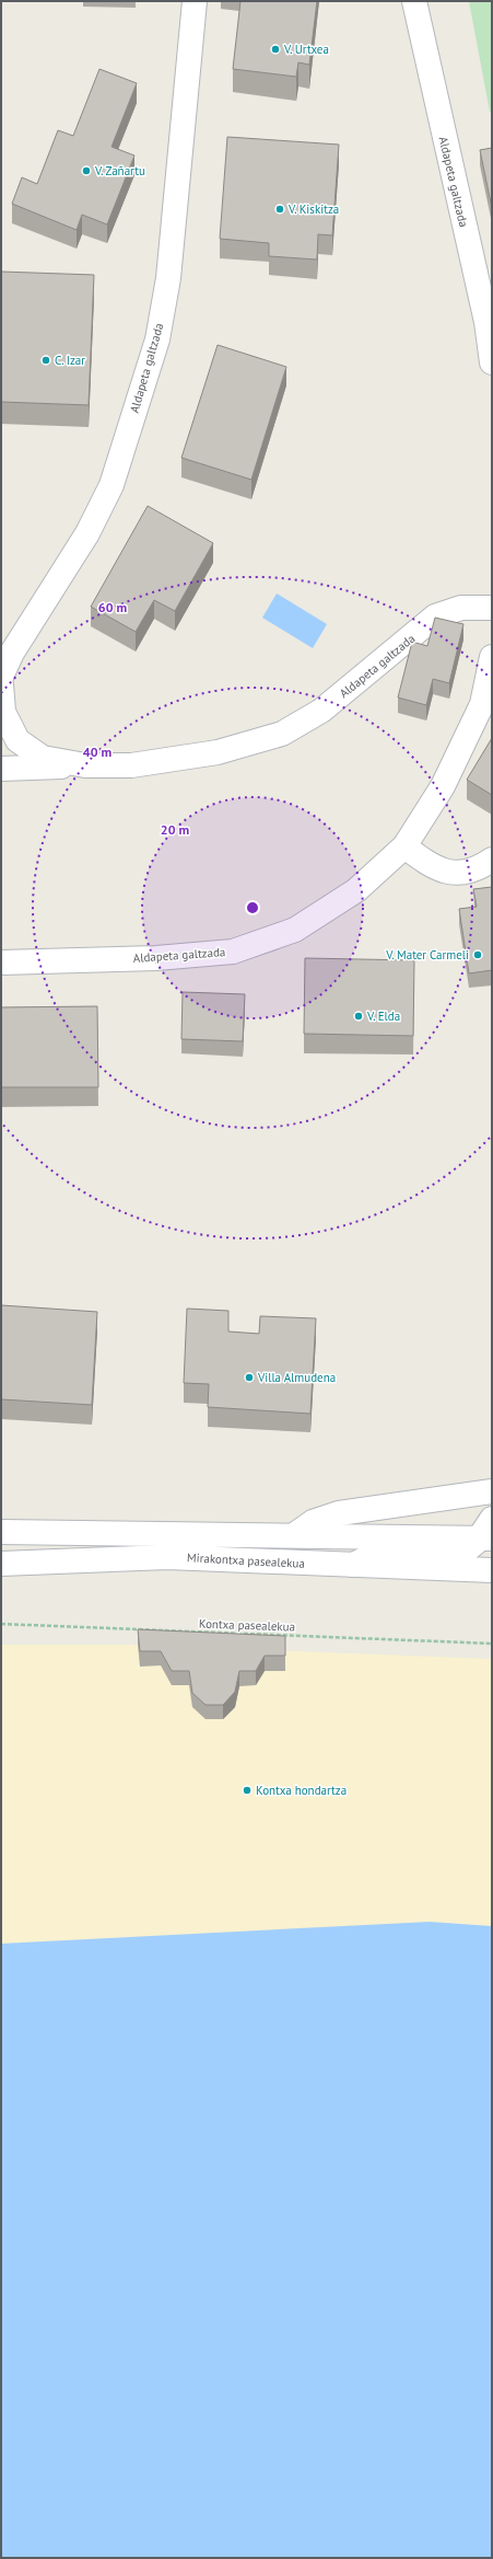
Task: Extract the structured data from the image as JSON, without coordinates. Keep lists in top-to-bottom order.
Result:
{
  "streets": {
    "street": ["Aldapeta galtzada", "Mirakontxa pasealekua"],
    "path": ["Kontxa pasealekua"]
  },
  "places": [
    "V. Urtxea",
    "V. Zañartu",
    "V. Kiskitza",
    "C. Izar",
    "V. Mater Carmeli",
    "V. Elda",
    "Villa Almudena",
    "Kontxa hondartza"
  ],
  "rings": ["60 m", "40 m", "20 m"]
}
